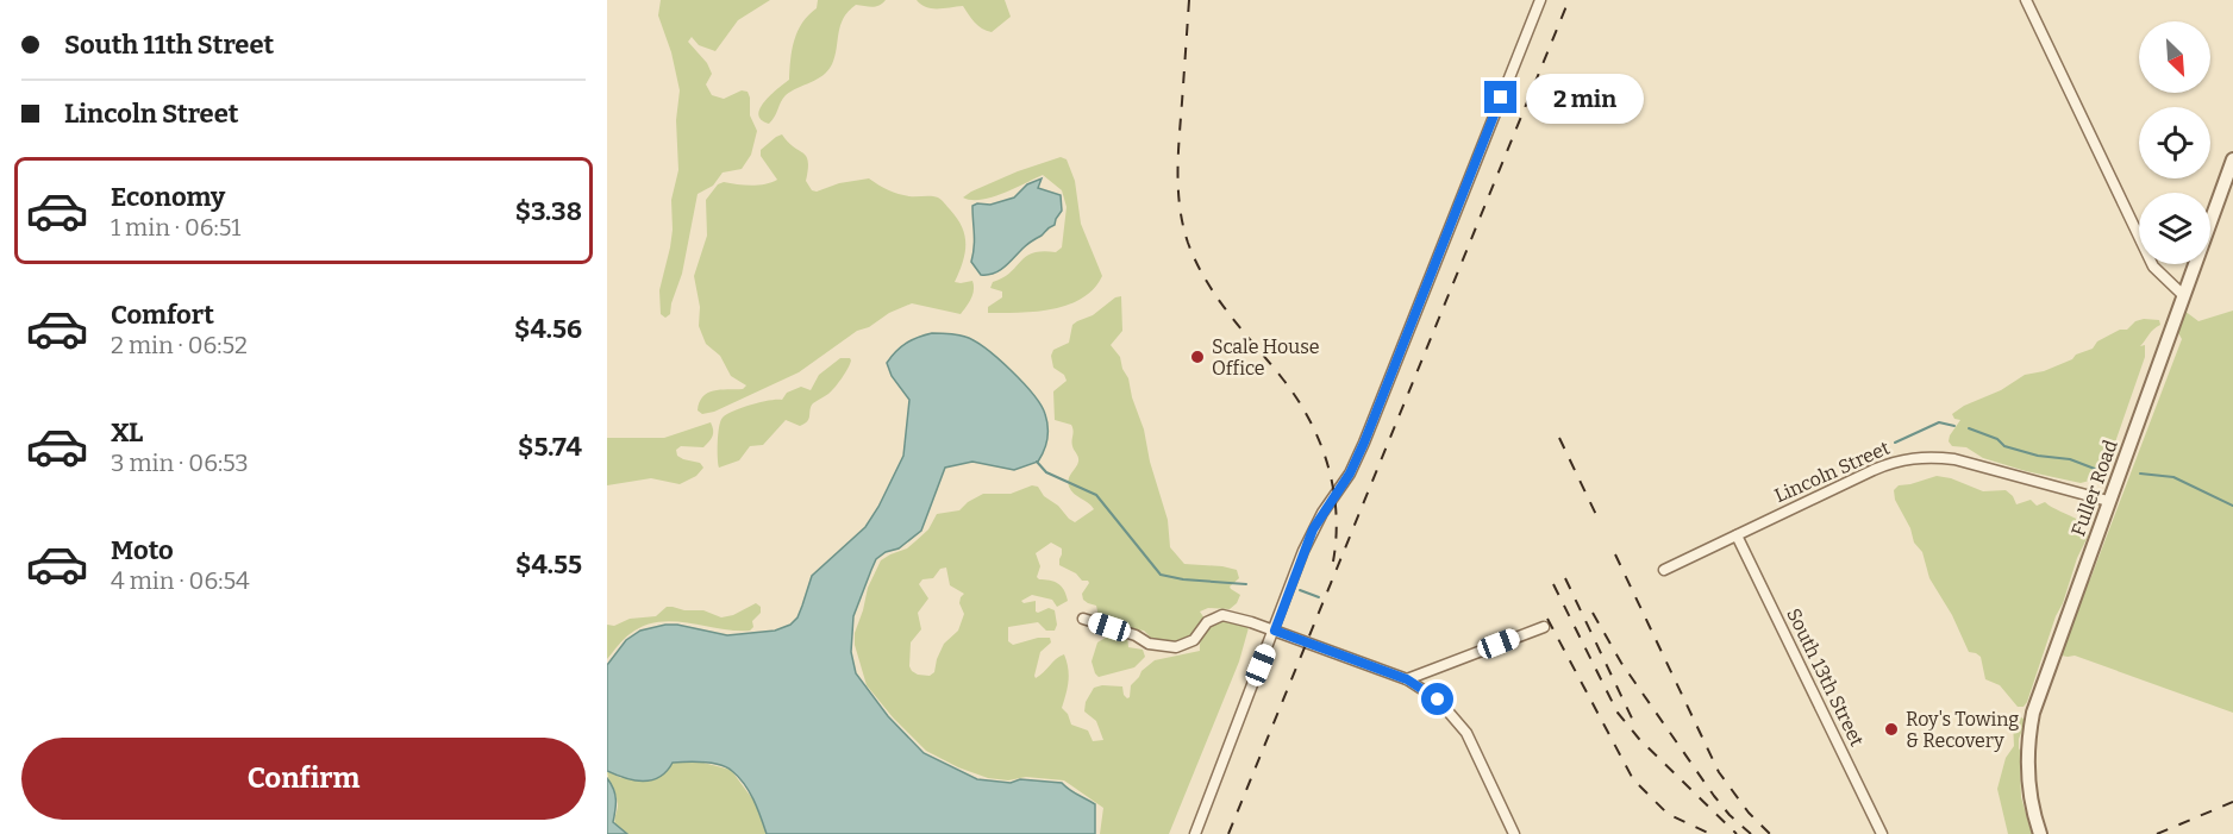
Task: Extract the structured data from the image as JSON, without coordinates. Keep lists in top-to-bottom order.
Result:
{
  "streets": {
    "street": ["Lincoln Street", "Fuller Road", "South 13th Street"]
  },
  "crossings": [
    ["Lincoln Street", "Fuller Road"],
    ["Lincoln Street", "South 13th Street"]
  ],
  "places": ["Scale House Office", "Roy's Towing & Recovery"],
  "north": "bottom right",
  "page": {
    "banner": ["South 11th Street", "Lincoln Street"],
    "bubble": "2 min",
    "list": [
      {
        "name": "Economy",
        "note": "1 min · 06:51",
        "value": "$3.38"
      },
      {
        "name": "Comfort",
        "note": "2 min · 06:52",
        "value": "$4.56"
      },
      {
        "name": "XL",
        "note": "3 min · 06:53",
        "value": "$5.74"
      },
      {
        "name": "Moto",
        "note": "4 min · 06:54",
        "value": "$4.55"
      }
    ],
    "buttons": "Confirm"
  }
}
